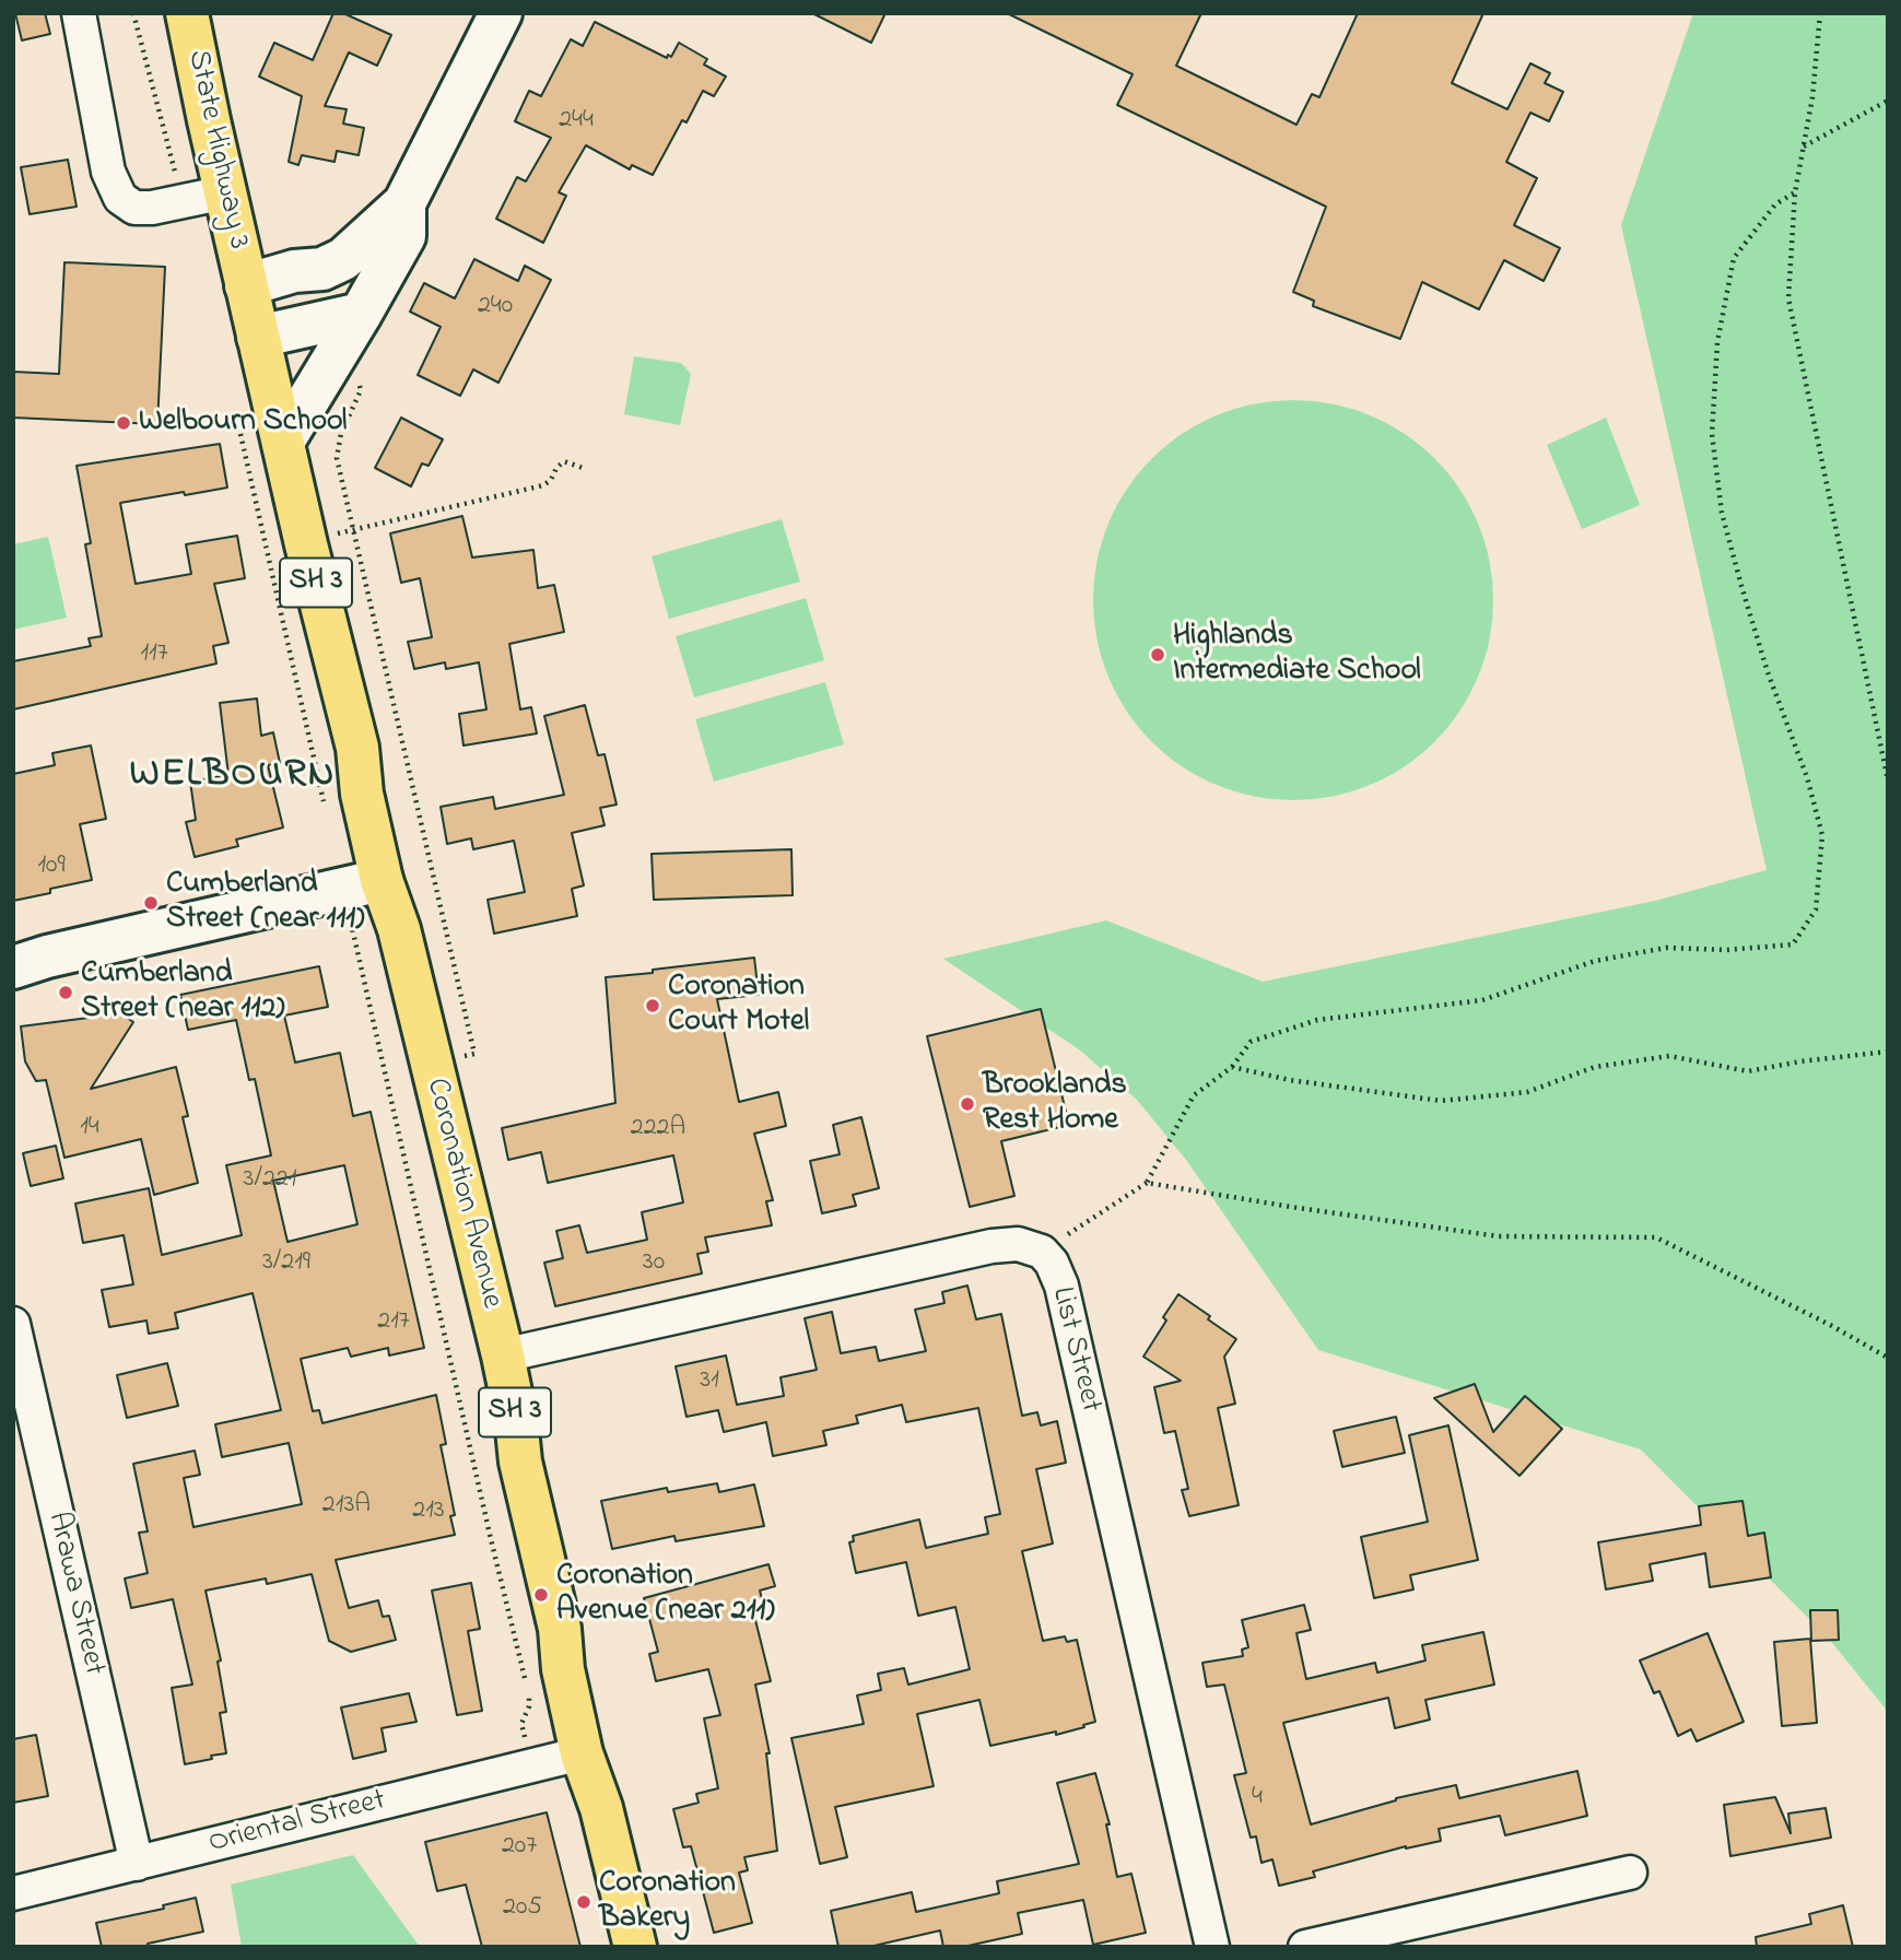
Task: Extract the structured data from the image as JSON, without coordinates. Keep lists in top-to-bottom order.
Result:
{
  "streets": {
    "highway": ["State Highway 3", "SH 3", "Coronation Avenue"],
    "street": ["List Street", "Arawa Street", "Oriental Street"]
  },
  "crossings": [
    ["State Highway 3", "Coronation Avenue"],
    ["Coronation Avenue", "List Street"],
    ["Coronation Avenue", "Oriental Street"],
    ["Arawa Street", "Oriental Street"]
  ],
  "districts": ["WELBOURN"],
  "places": [
    "Welbourn School",
    "Highlands Intermediate School",
    "Cumberland Street (near 111)",
    "Cumberland Street (near 112)",
    "Coronation Court Motel",
    "Brooklands Rest Home",
    "Coronation Avenue (near 211)",
    "Coronation Bakery"
  ],
  "house_numbers": [
    "244",
    "240",
    "117",
    "109",
    "14",
    "222A",
    "3/221",
    "3/219",
    "30",
    "217",
    "31",
    "213A",
    "213",
    "4",
    "207",
    "205"
  ]
}
